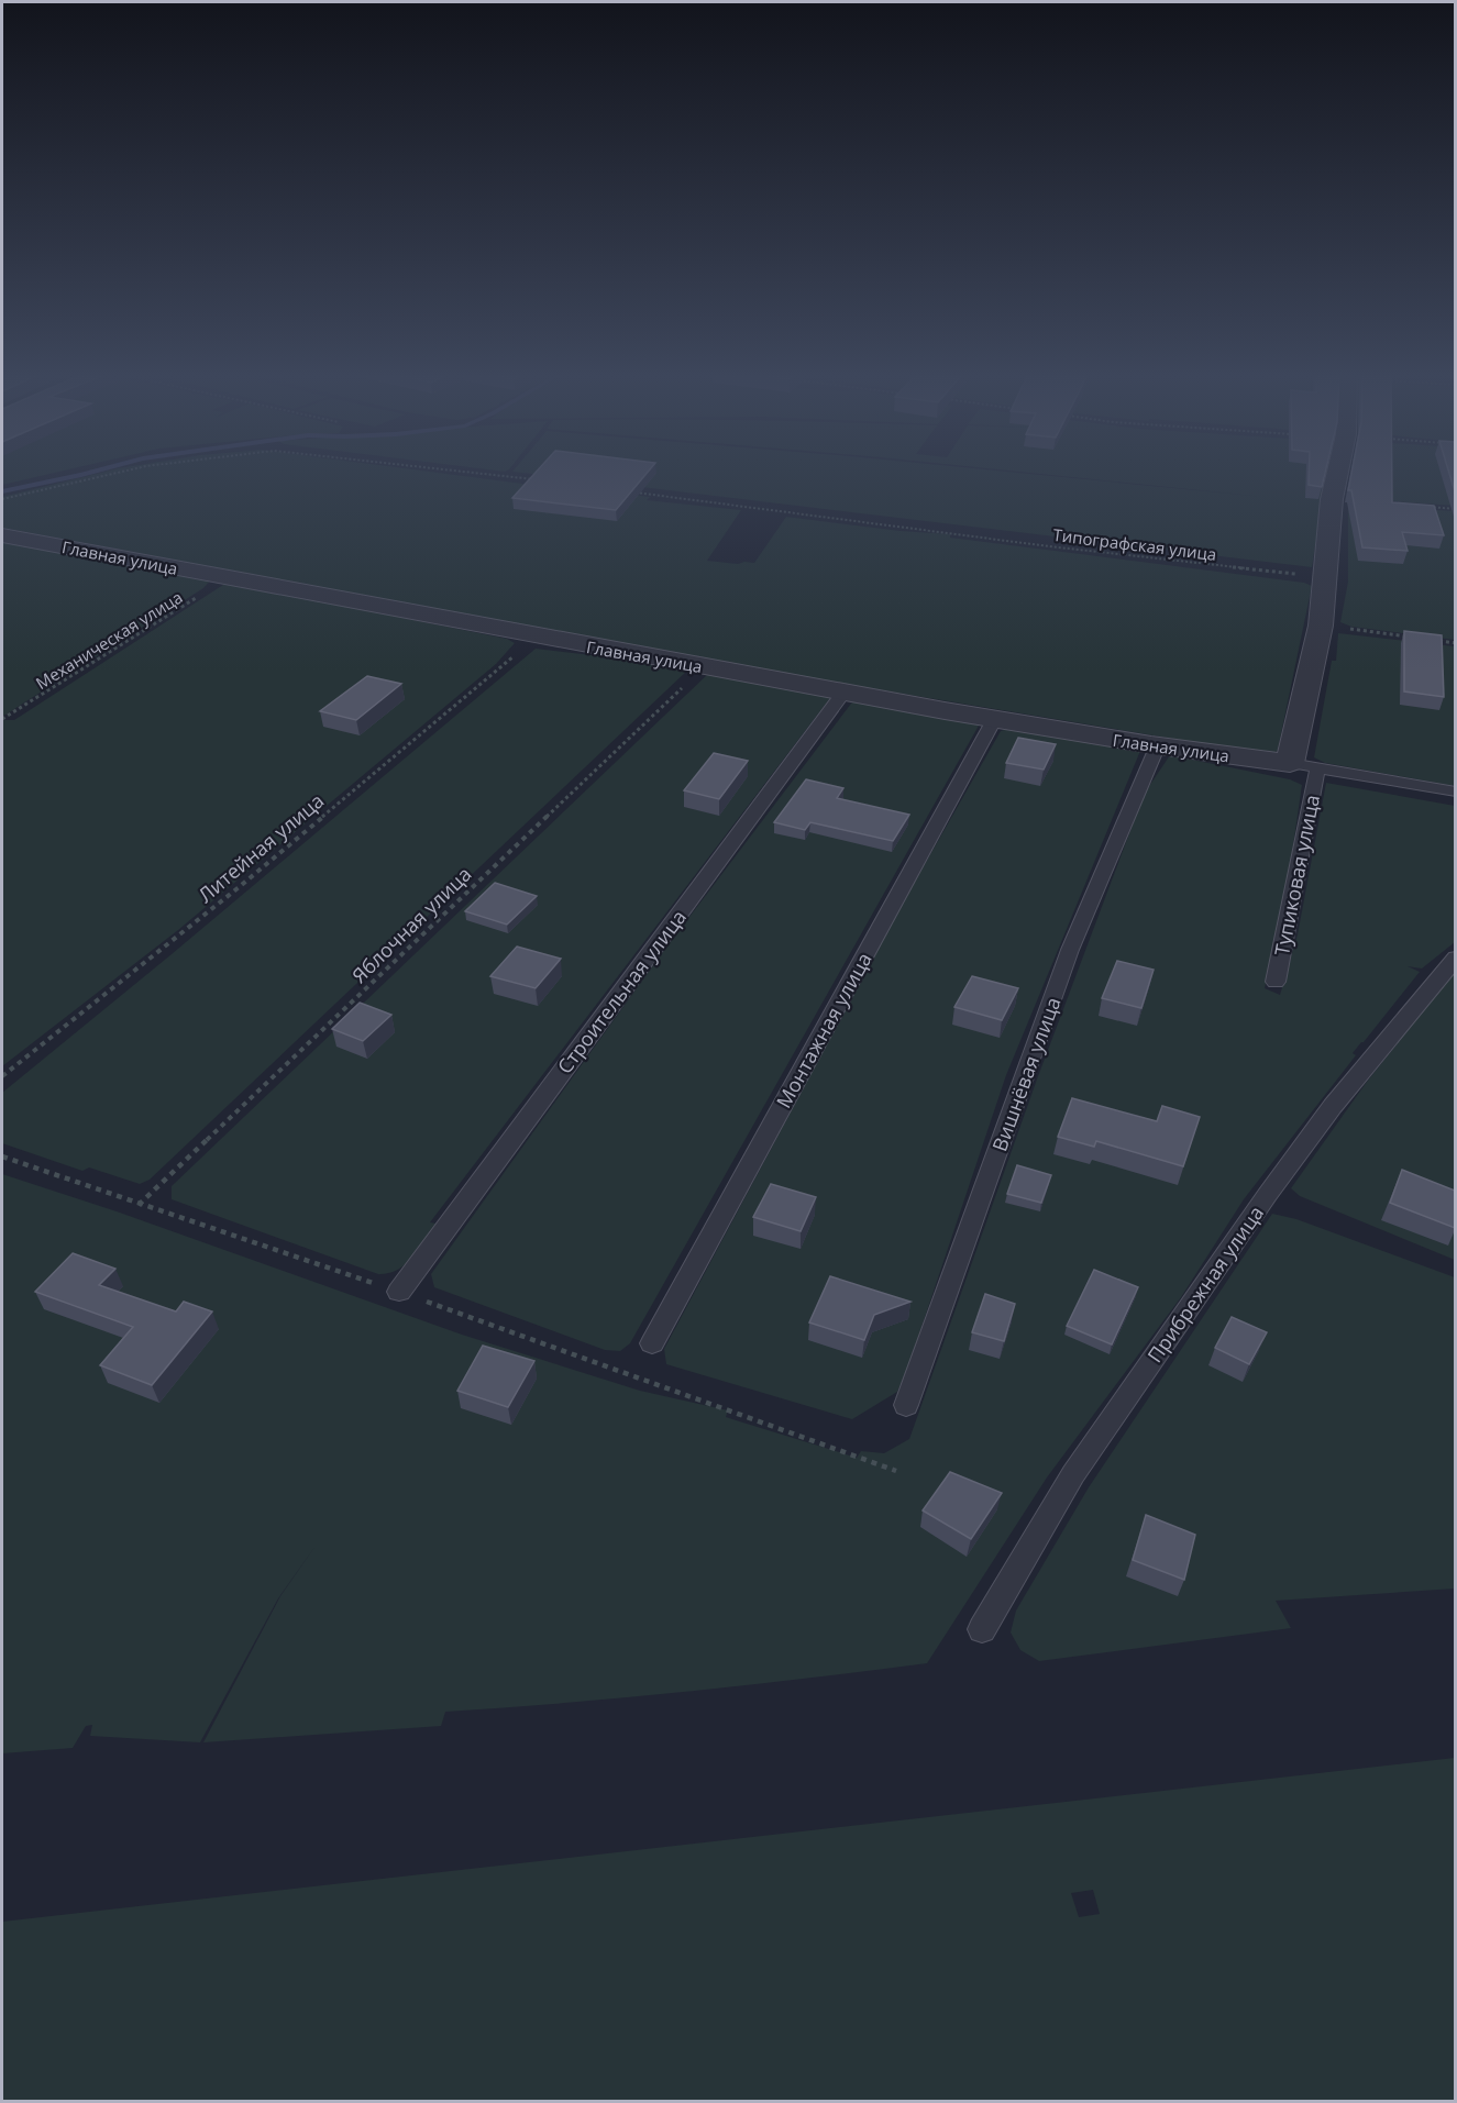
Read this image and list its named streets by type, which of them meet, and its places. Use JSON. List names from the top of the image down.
{
  "streets": {
    "street": ["Главная улица"],
    "lane": [
      "Тупиковая улица",
      "Строительная улица",
      "Монтажная улица",
      "Вишнёвая улица",
      "Прибрежная улица"
    ],
    "path": [
      "Типографская улица",
      "Механическая улица",
      "Литейная улица",
      "Яблочная улица"
    ]
  },
  "crossings": [
    ["Главная улица", "Механическая улица"],
    ["Главная улица", "Литейная улица"],
    ["Главная улица", "Яблочная улица"],
    ["Главная улица", "Строительная улица"],
    ["Главная улица", "Монтажная улица"],
    ["Главная улица", "Вишнёвая улица"]
  ]
}
